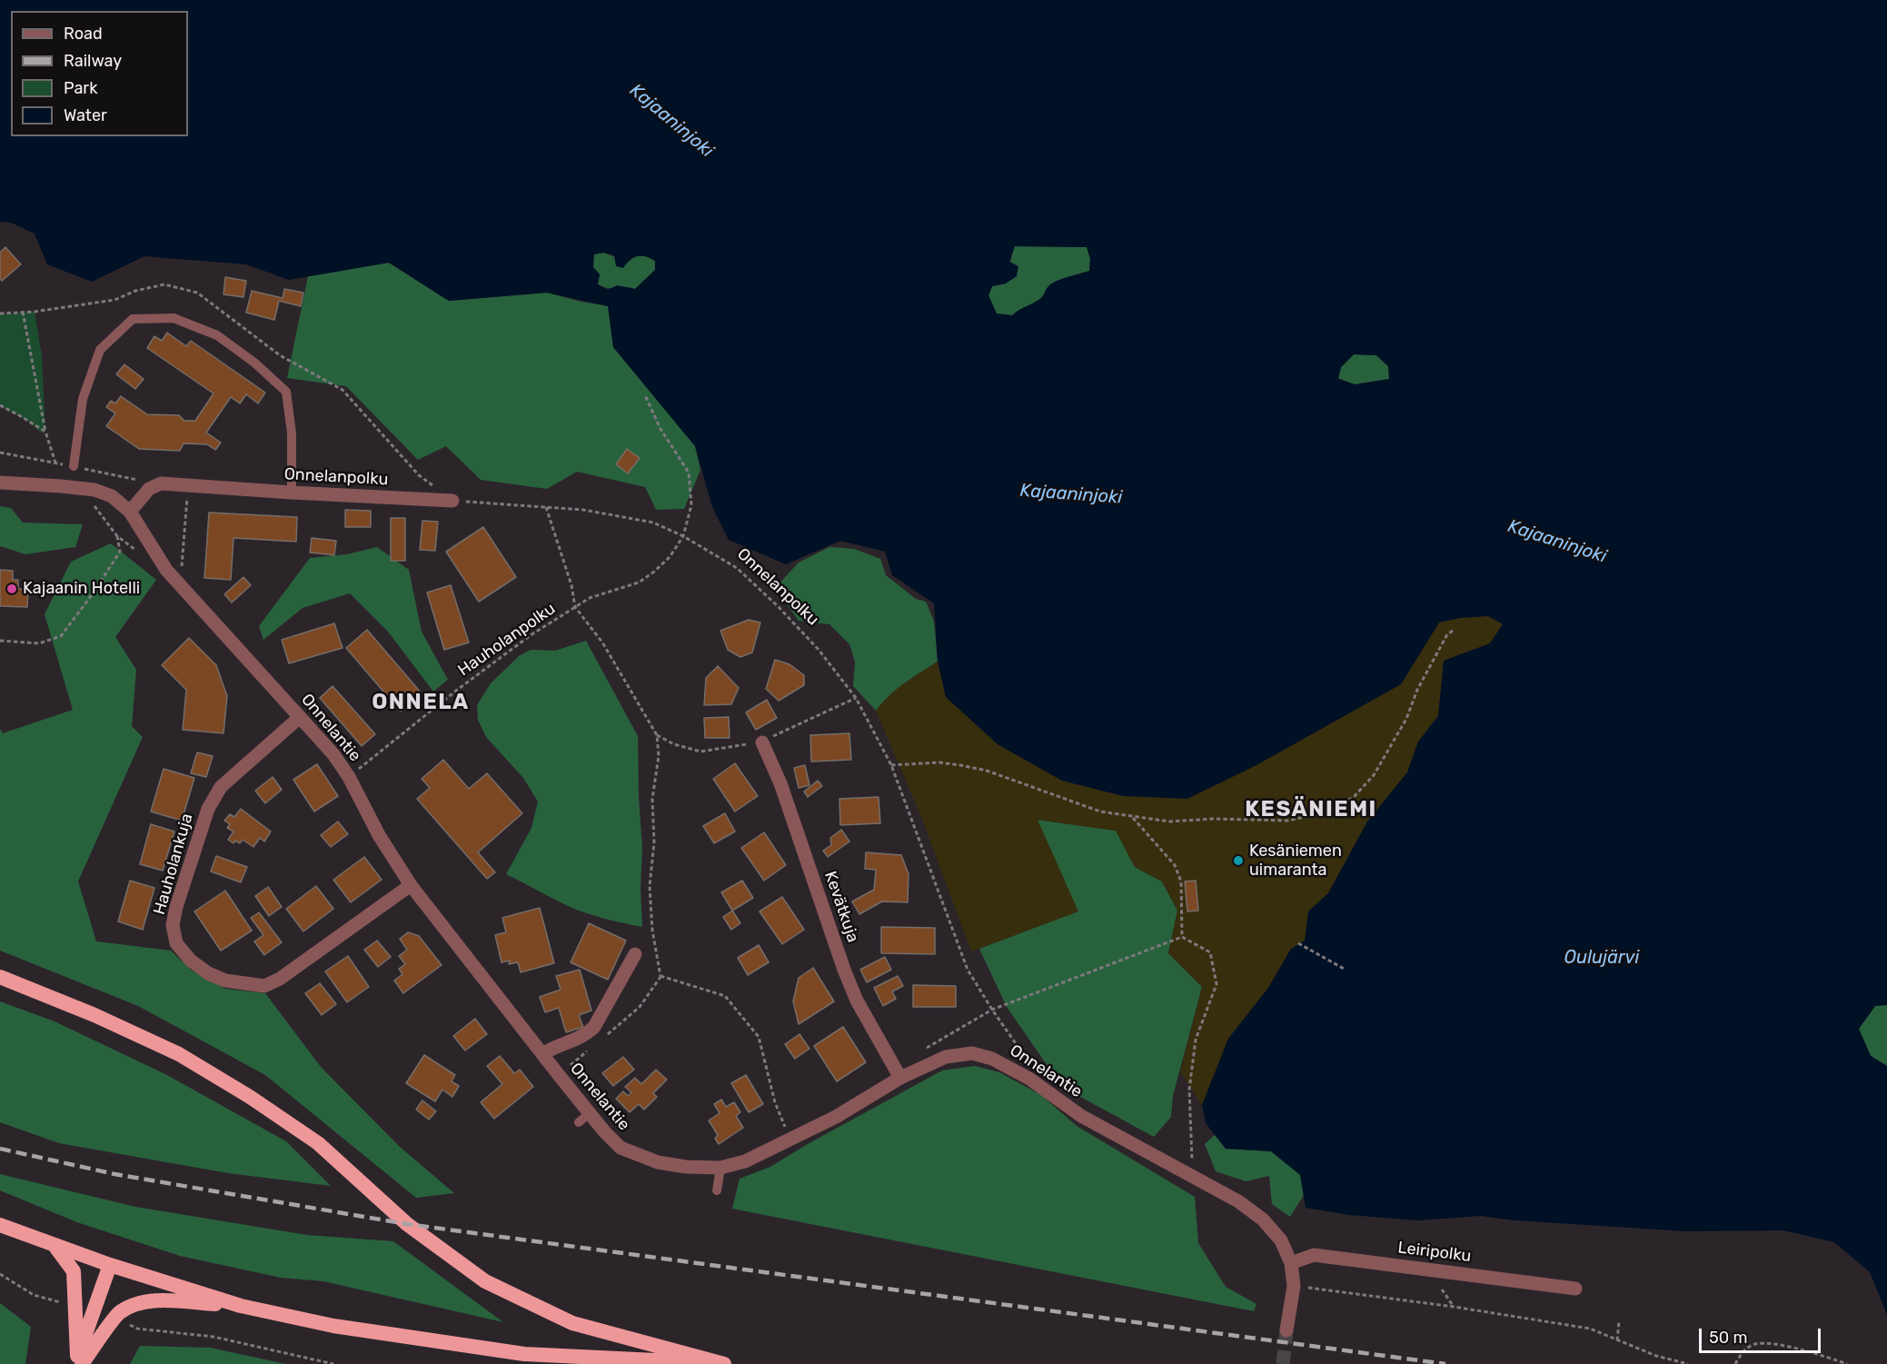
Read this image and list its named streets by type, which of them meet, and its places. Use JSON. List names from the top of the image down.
{
  "streets": {
    "street": [
      "Onnelanpolku",
      "Onnelantie",
      "Hauholankuja",
      "Kevätkuja",
      "Leiripolku"
    ],
    "path": ["Hauholanpolku"]
  },
  "crossings": [
    ["Onnelanpolku", "Hauholanpolku"],
    ["Onnelanpolku", "Onnelantie"],
    ["Hauholanpolku", "Onnelantie"],
    ["Onnelantie", "Hauholankuja"],
    ["Onnelantie", "Kevätkuja"],
    ["Onnelantie", "Leiripolku"]
  ],
  "districts": ["ONNELA", "KESÄNIEMI"],
  "water": ["Kajaaninjoki", "Oulujärvi"],
  "places": ["Kajaanin Hotelli", "Kesäniemen uimaranta"],
  "legend": [
    "Road",
    "Railway",
    "Park",
    "Water"
  ],
  "scale_bar": "50 m"
}
